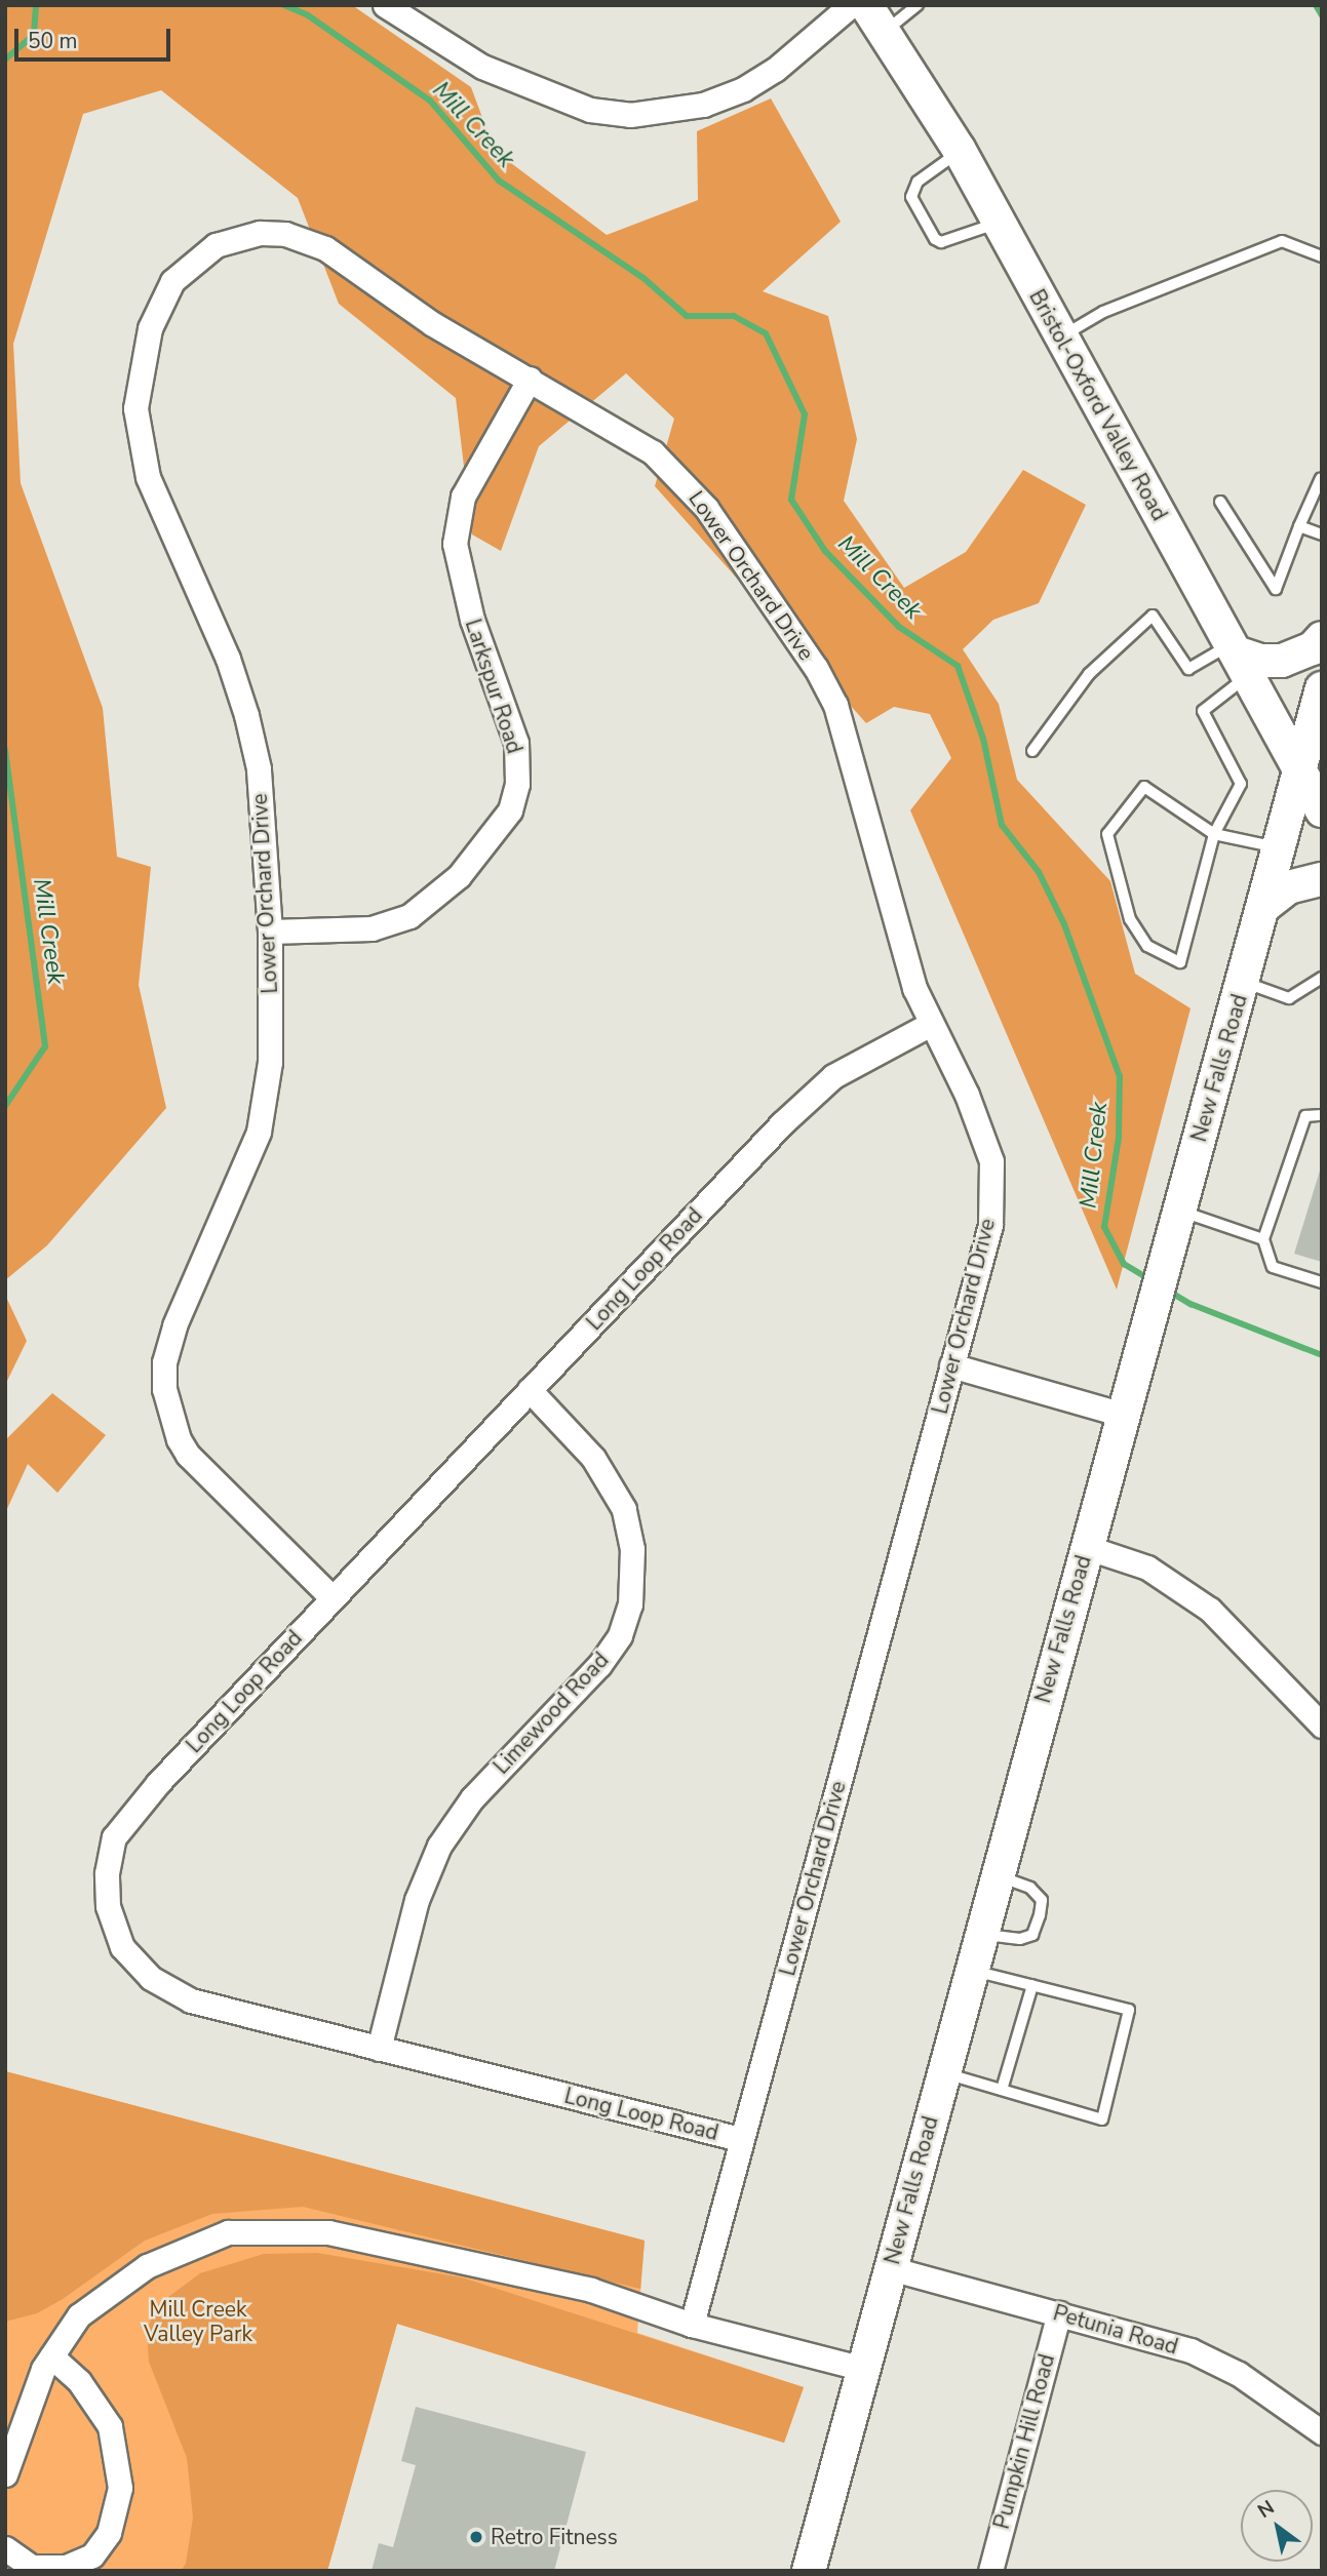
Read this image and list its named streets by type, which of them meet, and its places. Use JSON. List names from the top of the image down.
{
  "streets": {
    "main road": ["Bristol-Oxford Valley Road", "New Falls Road"],
    "street": [
      "Lower Orchard Drive",
      "Larkspur Road",
      "Long Loop Road",
      "Limewood Road",
      "Petunia Road",
      "Pumpkin Hill Road"
    ]
  },
  "crossings": [
    ["Bristol-Oxford Valley Road", "New Falls Road"],
    ["Lower Orchard Drive", "Larkspur Road"],
    ["Lower Orchard Drive", "Long Loop Road"],
    ["New Falls Road", "Petunia Road"],
    ["Long Loop Road", "Limewood Road"],
    ["Petunia Road", "Pumpkin Hill Road"]
  ],
  "water": ["Mill Creek"],
  "parks": ["Mill Creek Valley Park"],
  "places": ["Retro Fitness"],
  "scale_bar": "50 m",
  "north": "top left"
}
